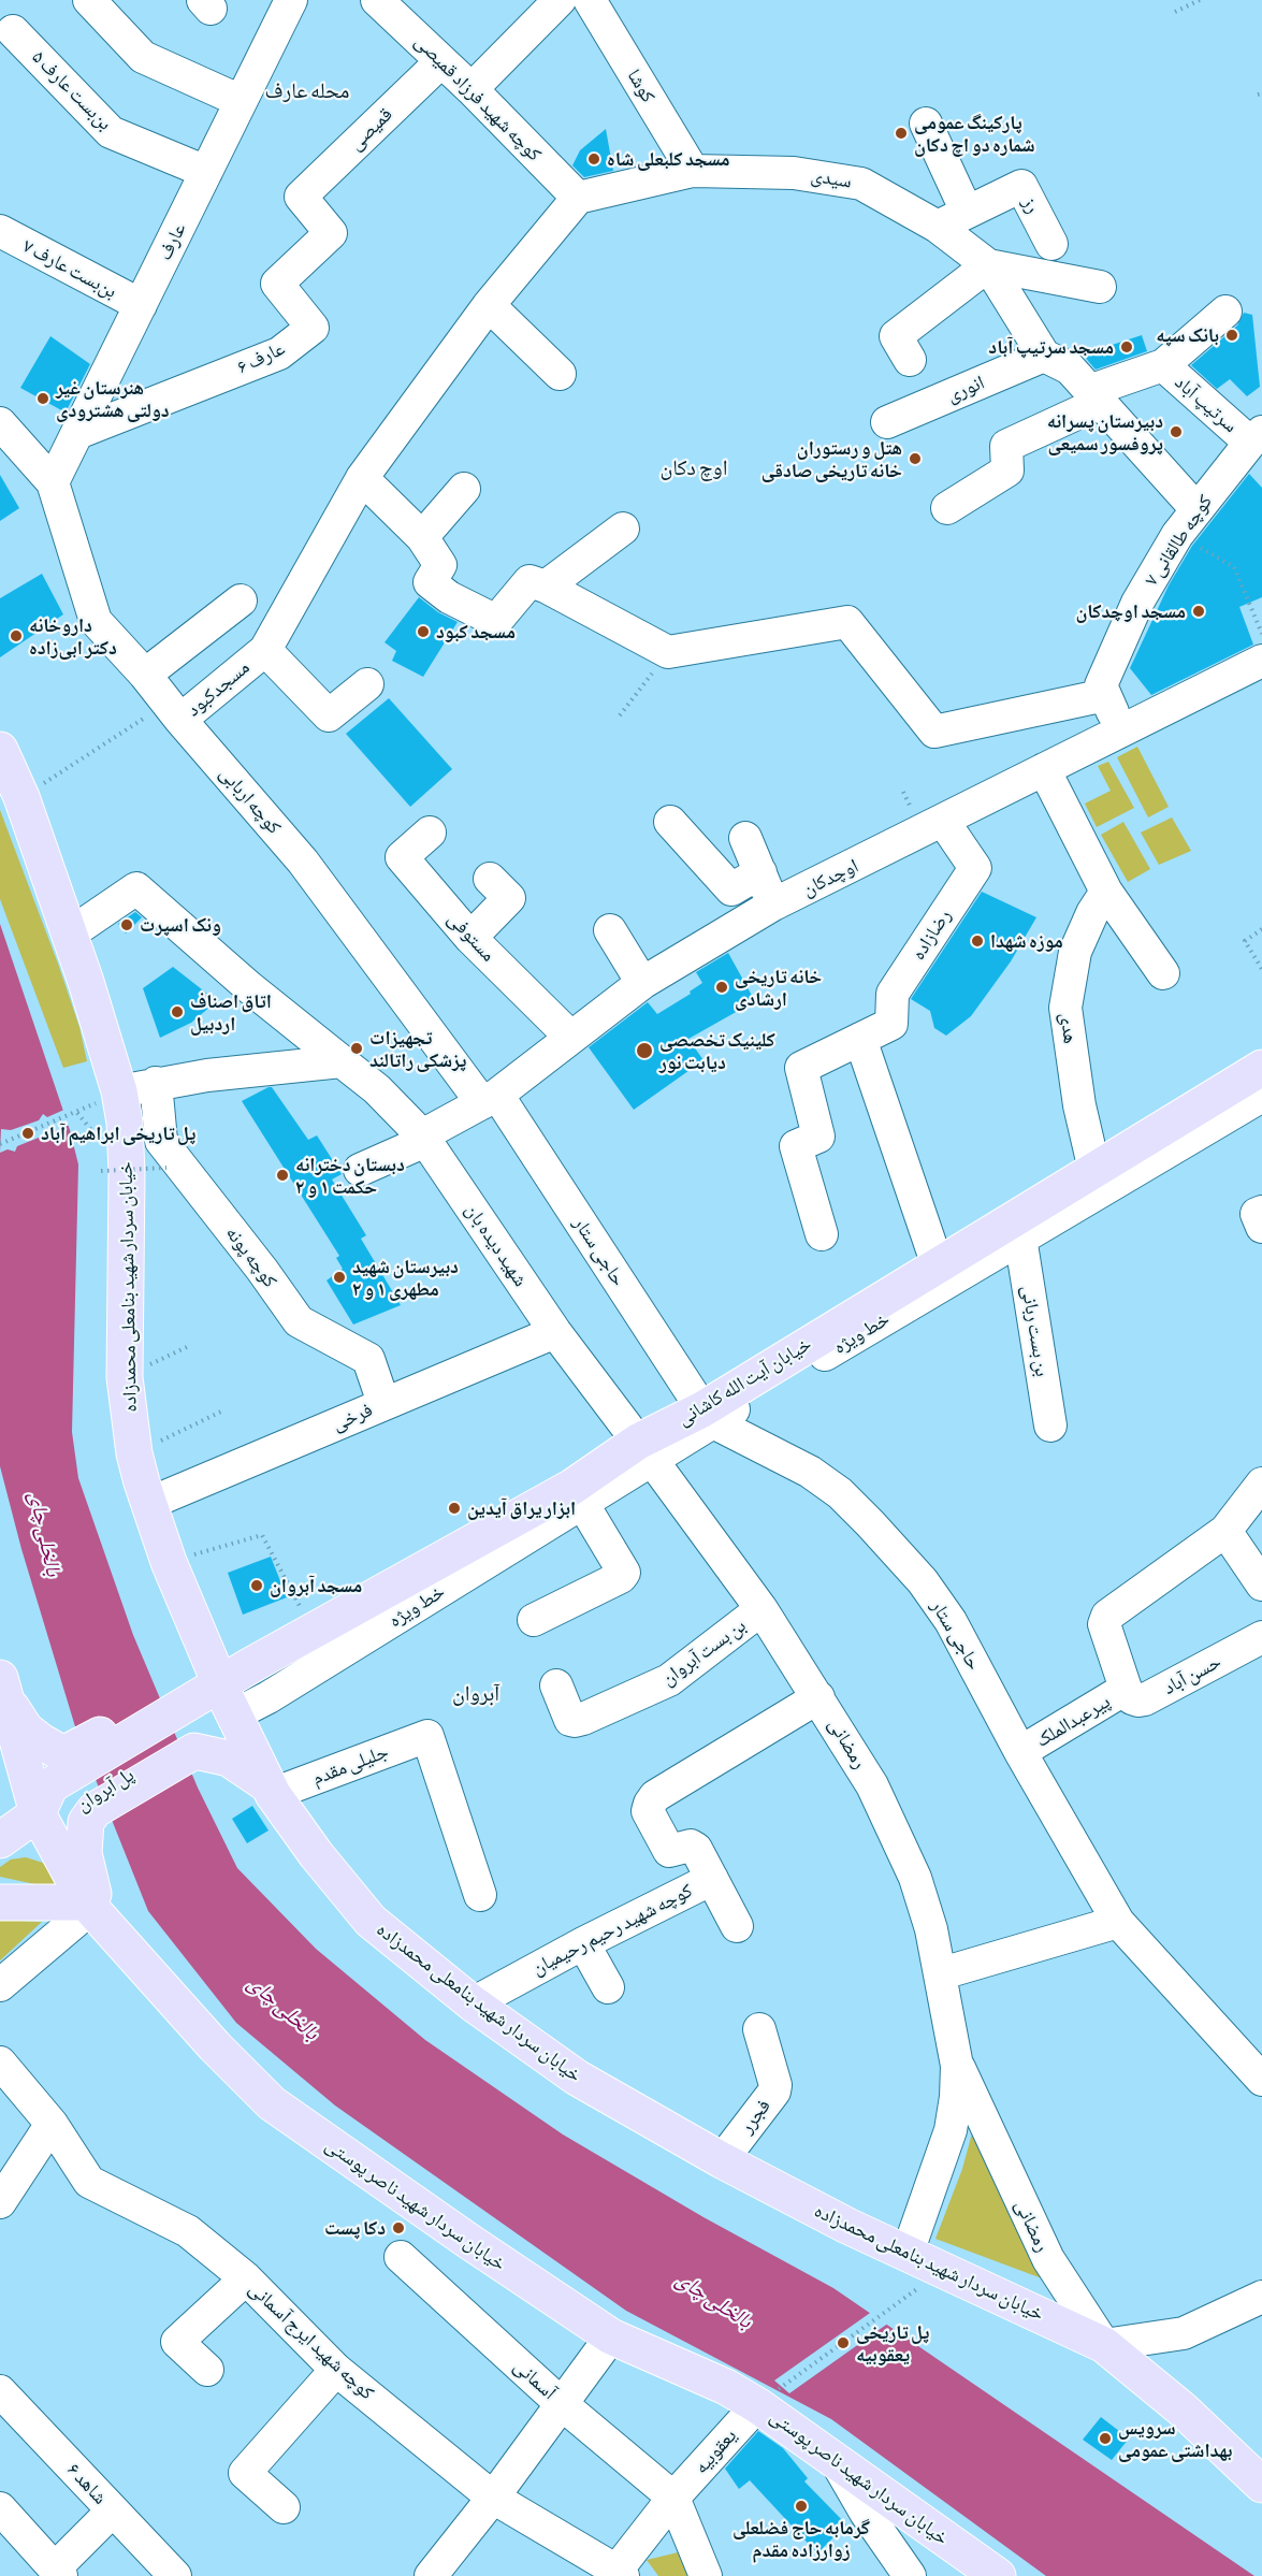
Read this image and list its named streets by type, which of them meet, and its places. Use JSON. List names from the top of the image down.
{
  "streets": {
    "main road": [
      "خیابان سردار شهید بنامعلی محمدزاده",
      "خیابان آیت الله کاشانی",
      "پل آبروان",
      "خیابان سردار شهید ناصر پوستی"
    ],
    "street": [
      "کوشا",
      "بن‌بست عارف ۵",
      "کوچه شهید فرزاد قمیصی",
      "قمیصی",
      "سیدی",
      "رز",
      "عارف",
      "بن‌بست عارف ۷",
      "عارف ۶",
      "انوری",
      "سرتیپ آباد",
      "کوچه طالقانی ۷",
      "مسجدکبود",
      "کوچه اربابی",
      "اوچدکان",
      "رضازاده",
      "مستوفی",
      "هدی",
      "شهید دیده بان",
      "حاجی ستار",
      "کوچه پونه",
      "بن بست ربانی",
      "خط ویژه",
      "فرخی",
      "بن بست آبروان",
      "حسن آباد",
      "پیرعبدالملک",
      "رمضانی",
      "جلیلی مقدم",
      "کوچه شهید رحیم رحیمیان",
      "فجرر",
      "کوچه شهید ایرج آسمانی",
      "آسمانی",
      "یعقوبیه",
      "شاهد ۶"
    ]
  },
  "crossings": [
    ["کوشا", "سیدی"],
    ["بن‌بست عارف ۵", "عارف"],
    ["کوچه شهید فرزاد قمیصی", "قمیصی"],
    ["کوچه شهید فرزاد قمیصی", "سیدی"],
    ["قمیصی", "عارف ۶"],
    ["سیدی", "رز"],
    ["عارف", "بن‌بست عارف ۷"],
    ["عارف", "عارف ۶"],
    ["عارف", "کوچه اربابی"],
    ["سرتیپ آباد", "کوچه طالقانی ۷"],
    ["مسجدکبود", "کوچه اربابی"],
    ["کوچه اربابی", "اوچدکان"],
    ["کوچه اربابی", "حاجی ستار"],
    ["اوچدکان", "رضازاده"],
    ["اوچدکان", "مستوفی"],
    ["اوچدکان", "شهید دیده بان"],
    ["اوچدکان", "حاجی ستار"],
    ["هدی", "خیابان آیت الله کاشانی"],
    ["شهید دیده بان", "خیابان سردار شهید بنامعلی محمدزاده"],
    ["شهید دیده بان", "خیابان آیت الله کاشانی"],
    ["شهید دیده بان", "فرخی"],
    ["شهید دیده بان", "رمضانی"],
    ["حاجی ستار", "خط ویژه"],
    ["حاجی ستار", "خیابان آیت الله کاشانی"],
    ["حاجی ستار", "پیرعبدالملک"],
    ["کوچه پونه", "فرخی"],
    ["خیابان سردار شهید بنامعلی محمدزاده", "خط ویژه"],
    ["خیابان سردار شهید بنامعلی محمدزاده", "خیابان آیت الله کاشانی"],
    ["خیابان سردار شهید بنامعلی محمدزاده", "فرخی"],
    ["خیابان سردار شهید بنامعلی محمدزاده", "رمضانی"],
    ["خیابان سردار شهید بنامعلی محمدزاده", "جلیلی مقدم"],
    ["خیابان سردار شهید بنامعلی محمدزاده", "پل آبروان"],
    ["خیابان سردار شهید بنامعلی محمدزاده", "کوچه شهید رحیم رحیمیان"],
    ["خیابان سردار شهید بنامعلی محمدزاده", "فجرر"],
    ["بن بست ربانی", "خط ویژه"],
    ["خط ویژه", "خیابان آیت الله کاشانی"],
    ["خط ویژه", "پل آبروان"],
    ["خیابان آیت الله کاشانی", "رمضانی"],
    ["خیابان آیت الله کاشانی", "پل آبروان"],
    ["بن بست آبروان", "رمضانی"],
    ["حسن آباد", "پیرعبدالملک"],
    ["رمضانی", "کوچه شهید رحیم رحیمیان"],
    ["پل آبروان", "خیابان سردار شهید ناصر پوستی"],
    ["خیابان سردار شهید ناصر پوستی", "یعقوبیه"],
    ["کوچه شهید ایرج آسمانی", "یعقوبیه"],
    ["آسمانی", "یعقوبیه"]
  ],
  "districts": ["محله عارف", "اوچ دکان", "آبروان"],
  "water": ["بالخلی چای"],
  "places": [
    "پارکینگ عمومی شماره دو اچ دکان",
    "مسجد کلبعلی شاه",
    "بانک سپه",
    "مسجد سرتیپ آباد",
    "هنرستان غیر دولتی هشترودی",
    "دبیرستان پسرانه پروفسور سمیعی",
    "هتل و رستوران خانه تاریخی صادقی",
    "مسجد اوچدکان",
    "مسجد کبود",
    "داروخانه دکتر ابی‌زاده",
    "ونک اسپرت",
    "موزه شهدا",
    "خانه تاریخی ارشادی",
    "اتاق اصناف اردبیل",
    "تجهیزات پزشکی راتالند",
    "کلینیک تخصصی دیابت نور",
    "پل تاریخی ابراهیم آباد",
    "دبستان دخترانه حکمت ۱ و ۲",
    "دبیرستان شهید مطهری ۱ و ۲",
    "ابزار یراق آیدین",
    "مسجد آبروان",
    "دکا پست",
    "پل تاریخی یعقوبیه",
    "سرویس بهداشتی عمومی",
    "گرمابه حاج فضلعلی زوارزاده مقدم"
  ]
}
